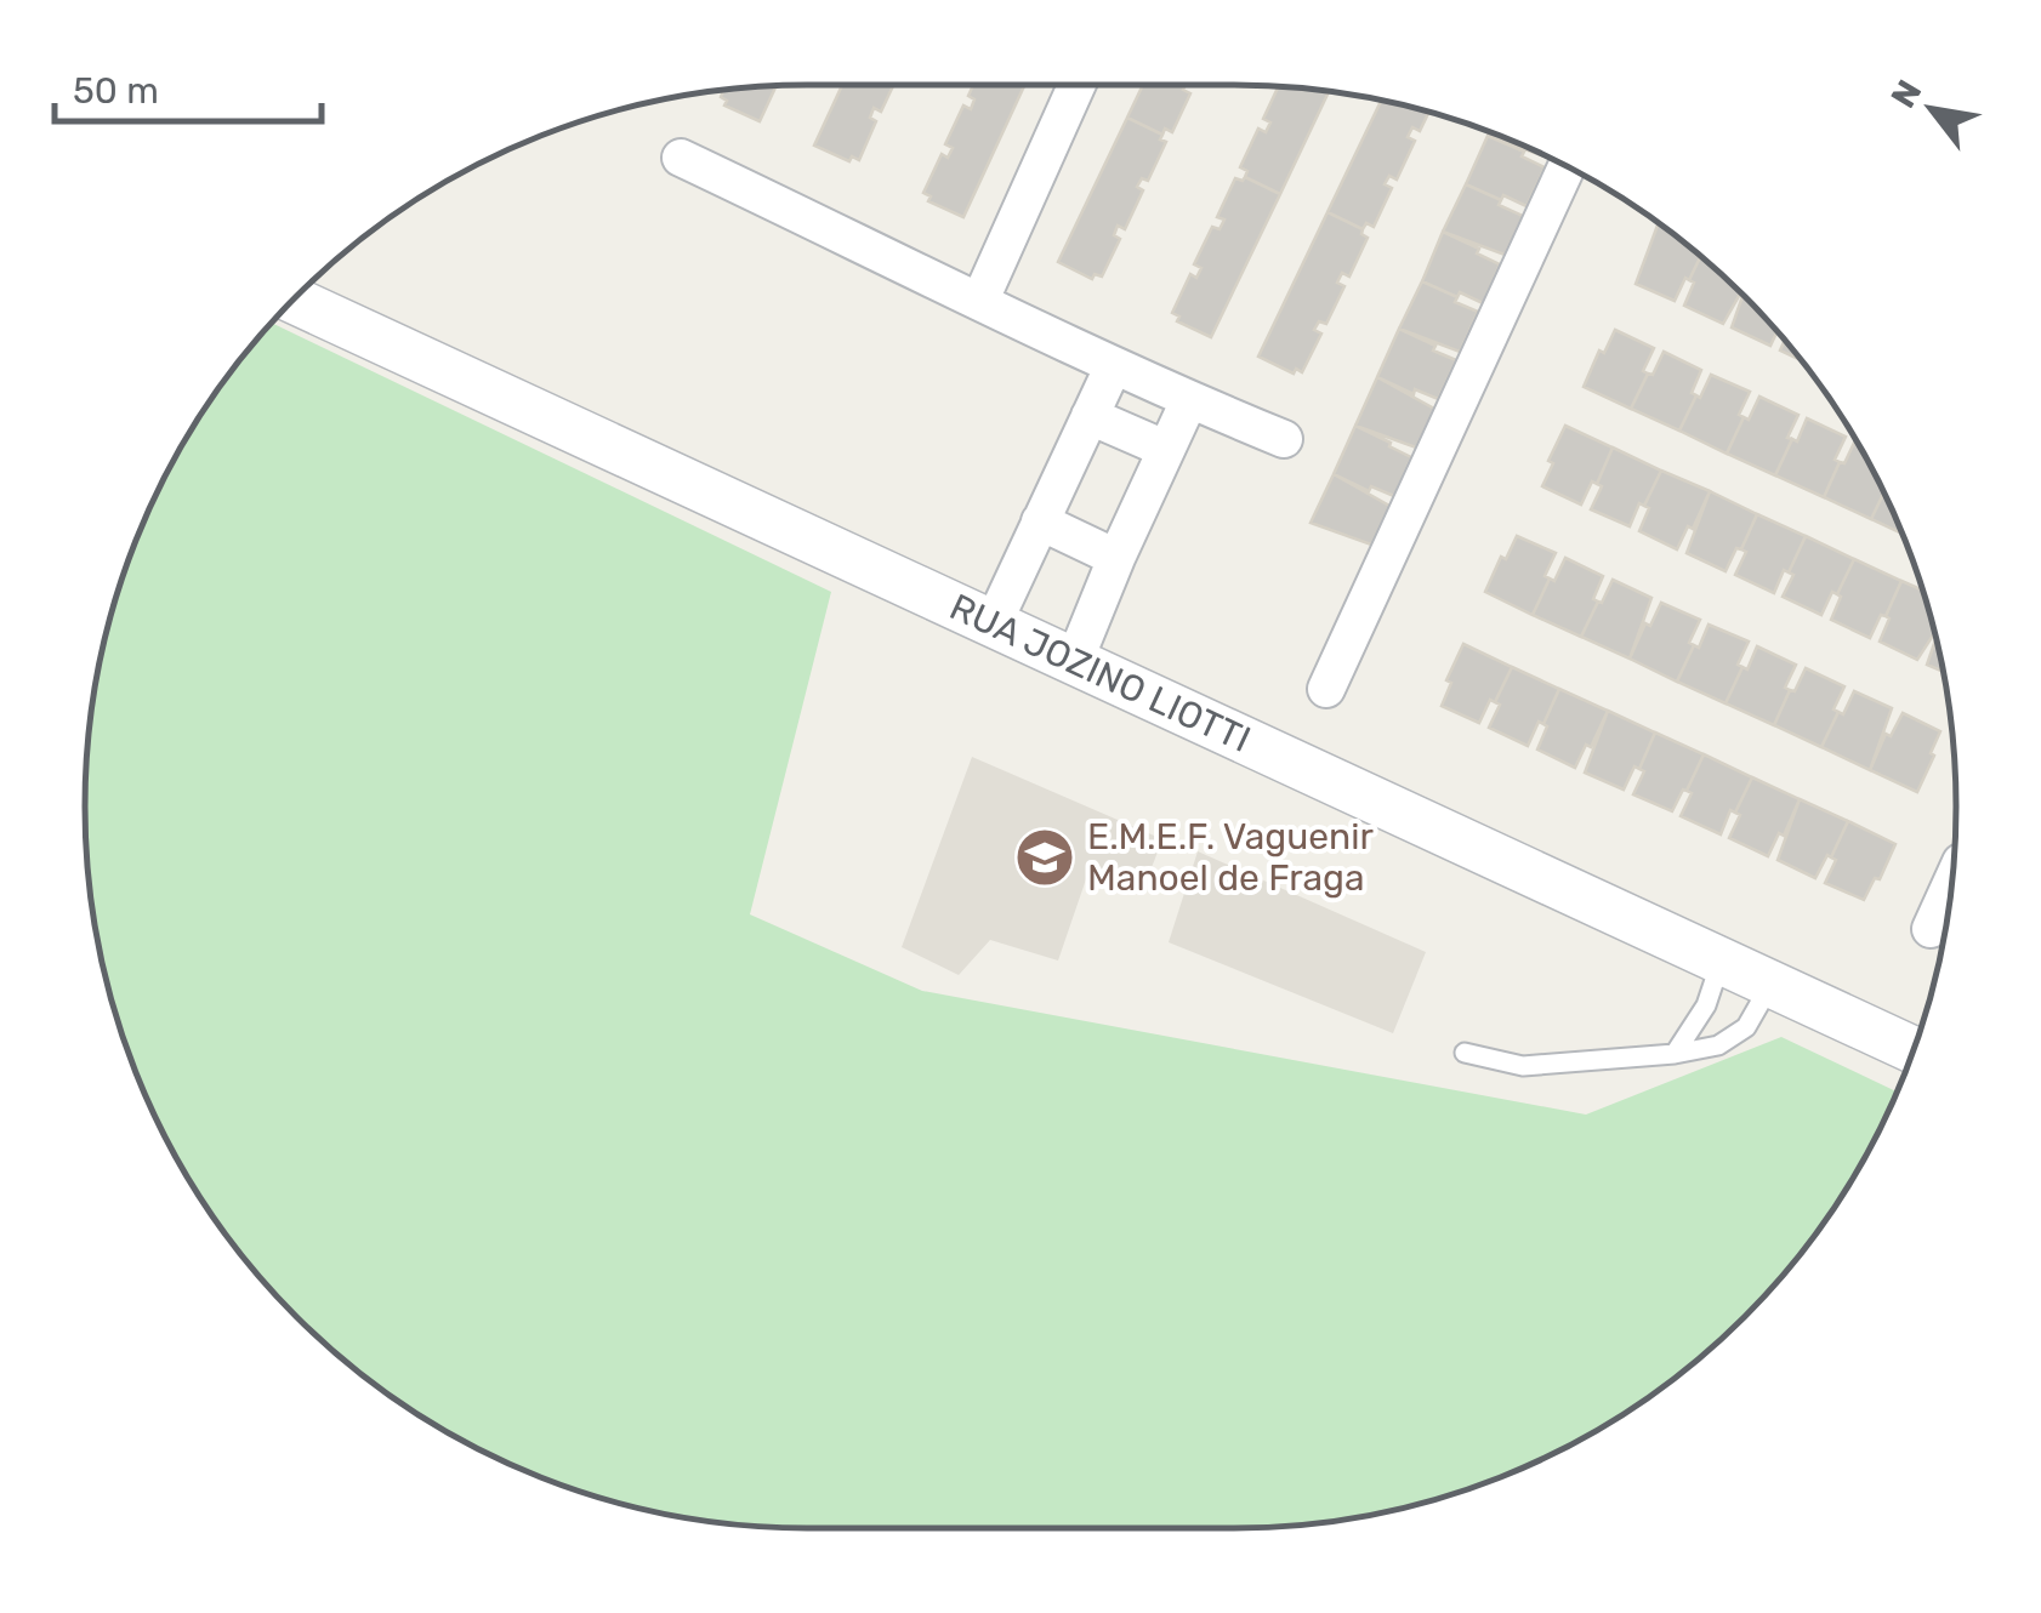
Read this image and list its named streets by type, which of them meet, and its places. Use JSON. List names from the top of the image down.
{
  "streets": {
    "street": ["RUA JOZINO LIOTTI"]
  },
  "places": {
    "school or university": ["E.M.E.F. Vaguenir Manoel de Fraga"]
  },
  "scale_bar": "50 m",
  "north": "top left"
}
